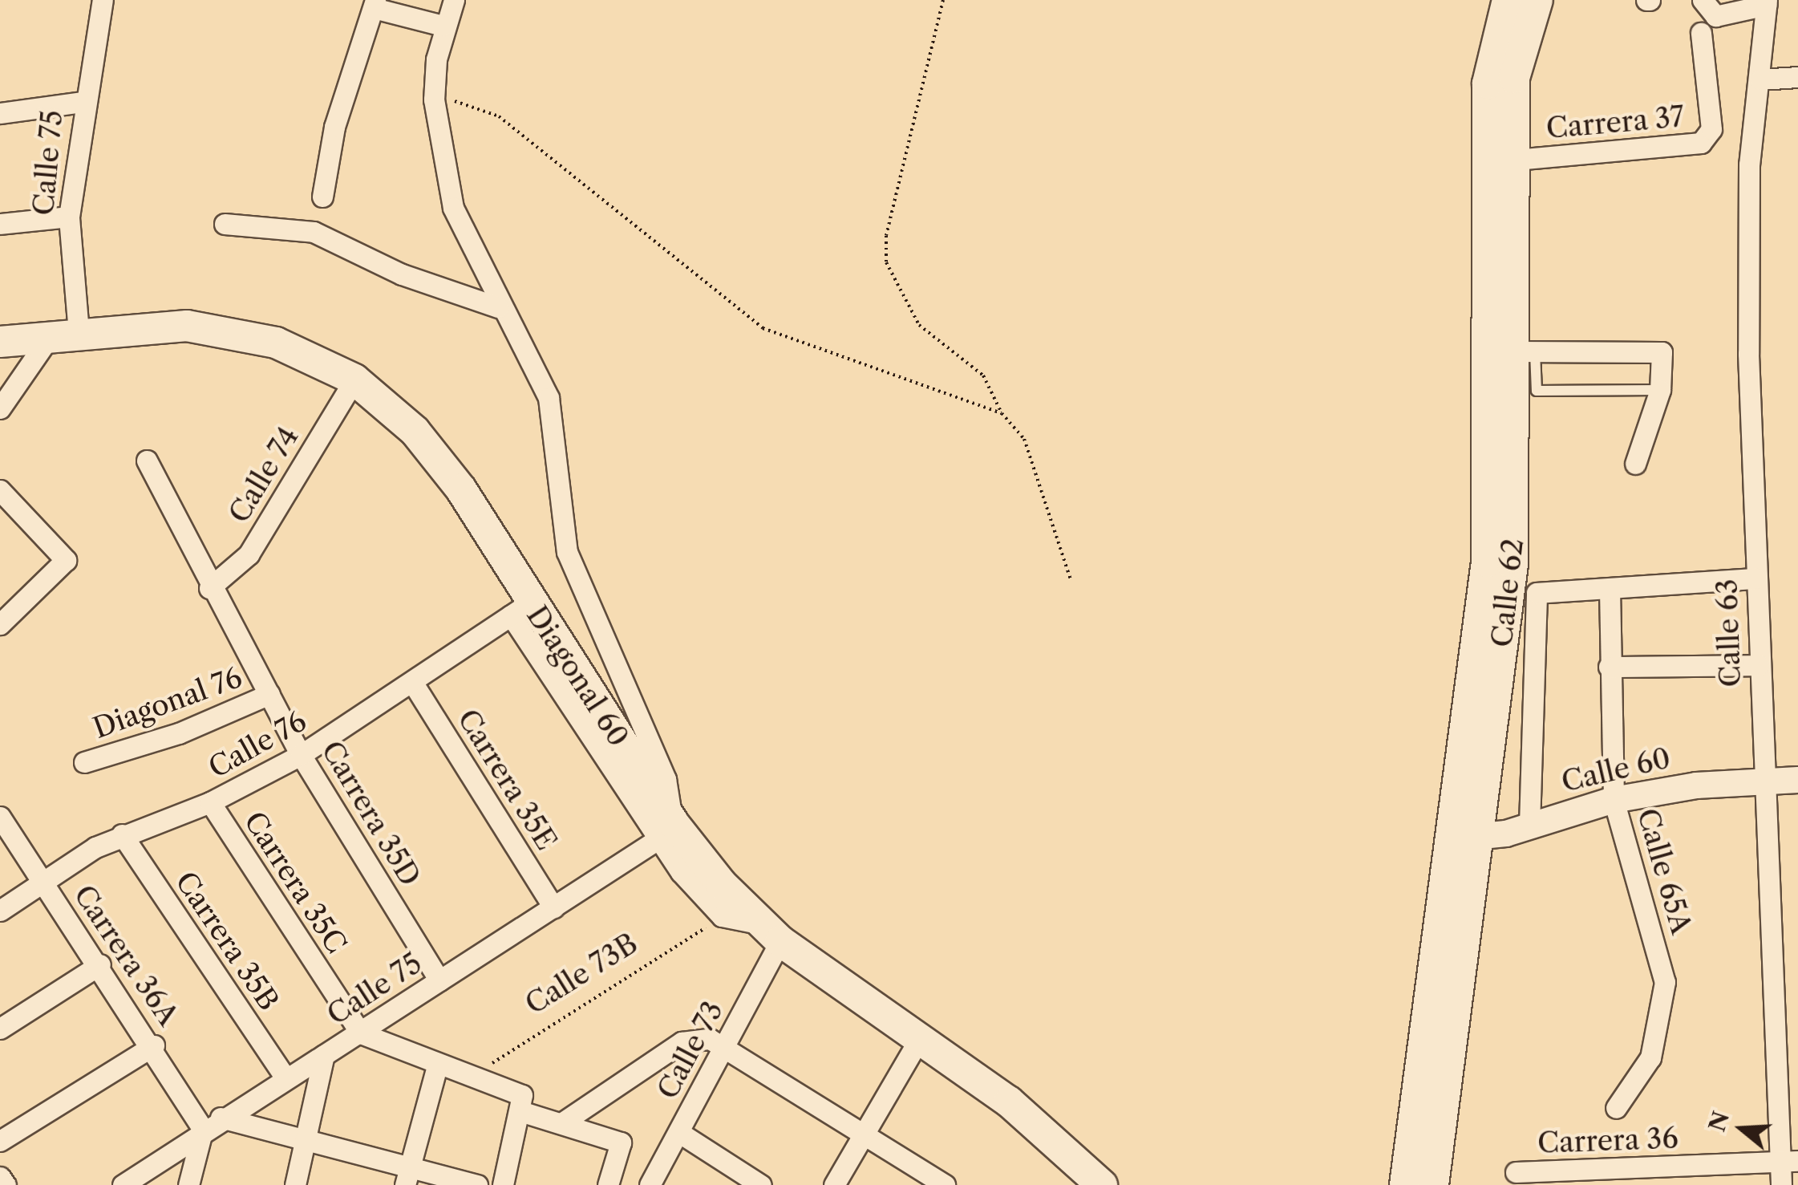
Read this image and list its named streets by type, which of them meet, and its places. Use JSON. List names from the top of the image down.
{
  "streets": {
    "main road": ["Calle 62", "Diagonal 60"],
    "street": [
      "Carrera 37",
      "Calle 75",
      "Calle 74",
      "Calle 63",
      "Diagonal 76",
      "Calle 76",
      "Calle 60",
      "Carrera 35E",
      "Carrera 35D",
      "Calle 65A",
      "Carrera 35C",
      "Carrera 35B",
      "Carrera 36A",
      "Calle 73",
      "Carrera 36"
    ],
    "path": ["Calle 73B"]
  },
  "crossings": [
    ["Carrera 37", "Calle 62"],
    ["Calle 75", "Diagonal 60"],
    ["Calle 75", "Carrera 35E"],
    ["Calle 75", "Carrera 35D"],
    ["Calle 75", "Carrera 35C"],
    ["Calle 75", "Carrera 35B"],
    ["Calle 75", "Carrera 36A"],
    ["Calle 74", "Diagonal 60"],
    ["Calle 74", "Carrera 35D"],
    ["Calle 62", "Calle 60"],
    ["Calle 63", "Calle 60"],
    ["Calle 63", "Carrera 36"],
    ["Diagonal 60", "Calle 76"],
    ["Diagonal 60", "Calle 73"],
    ["Diagonal 76", "Carrera 35D"],
    ["Calle 76", "Carrera 35E"],
    ["Calle 76", "Carrera 35D"],
    ["Calle 76", "Carrera 35C"],
    ["Calle 76", "Carrera 35B"],
    ["Calle 76", "Carrera 36A"],
    ["Calle 60", "Calle 65A"]
  ],
  "north": "left"
}
